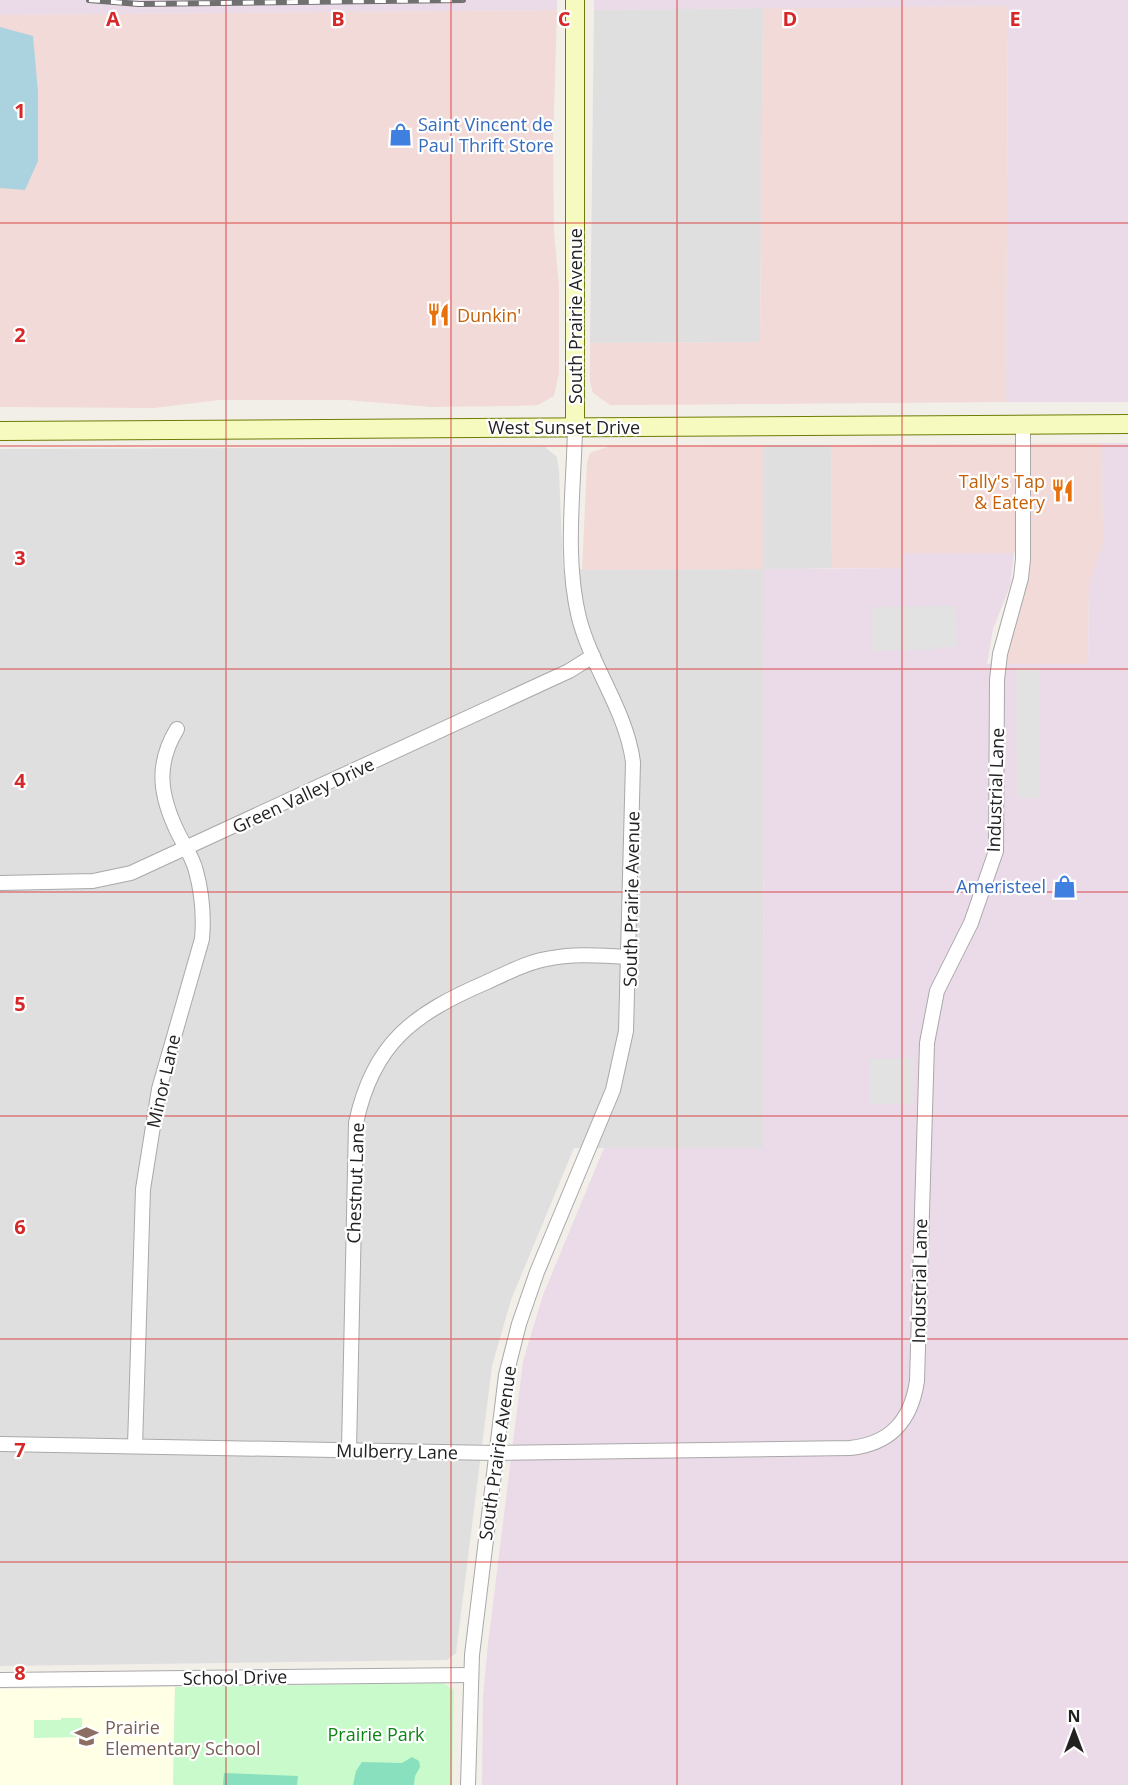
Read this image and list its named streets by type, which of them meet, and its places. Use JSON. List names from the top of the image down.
{
  "streets": {
    "main road": ["South Prairie Avenue", "West Sunset Drive"],
    "street": [
      "Industrial Lane",
      "Green Valley Drive",
      "Minor Lane",
      "Chestnut Lane",
      "Mulberry Lane",
      "School Drive"
    ]
  },
  "crossings": [
    ["South Prairie Avenue", "West Sunset Drive"],
    ["South Prairie Avenue", "Green Valley Drive"],
    ["South Prairie Avenue", "Chestnut Lane"],
    ["South Prairie Avenue", "Mulberry Lane"],
    ["South Prairie Avenue", "School Drive"],
    ["West Sunset Drive", "Industrial Lane"],
    ["Industrial Lane", "Mulberry Lane"],
    ["Green Valley Drive", "Minor Lane"],
    ["Minor Lane", "Mulberry Lane"],
    ["Chestnut Lane", "Mulberry Lane"]
  ],
  "parks": ["Prairie Park"],
  "places": {
    "shop": ["Saint Vincent de Paul Thrift Store", "Ameristeel"],
    "restaurant": ["Dunkin'", "Tally's Tap & Eatery"],
    "school or university": ["Prairie Elementary School"]
  },
  "north": "top",
  "grid": {
    "columns": [
      "A",
      "B",
      "C",
      "D",
      "E"
    ],
    "rows": [
      "1",
      "2",
      "3",
      "4",
      "5",
      "6",
      "7",
      "8"
    ]
  }
}
